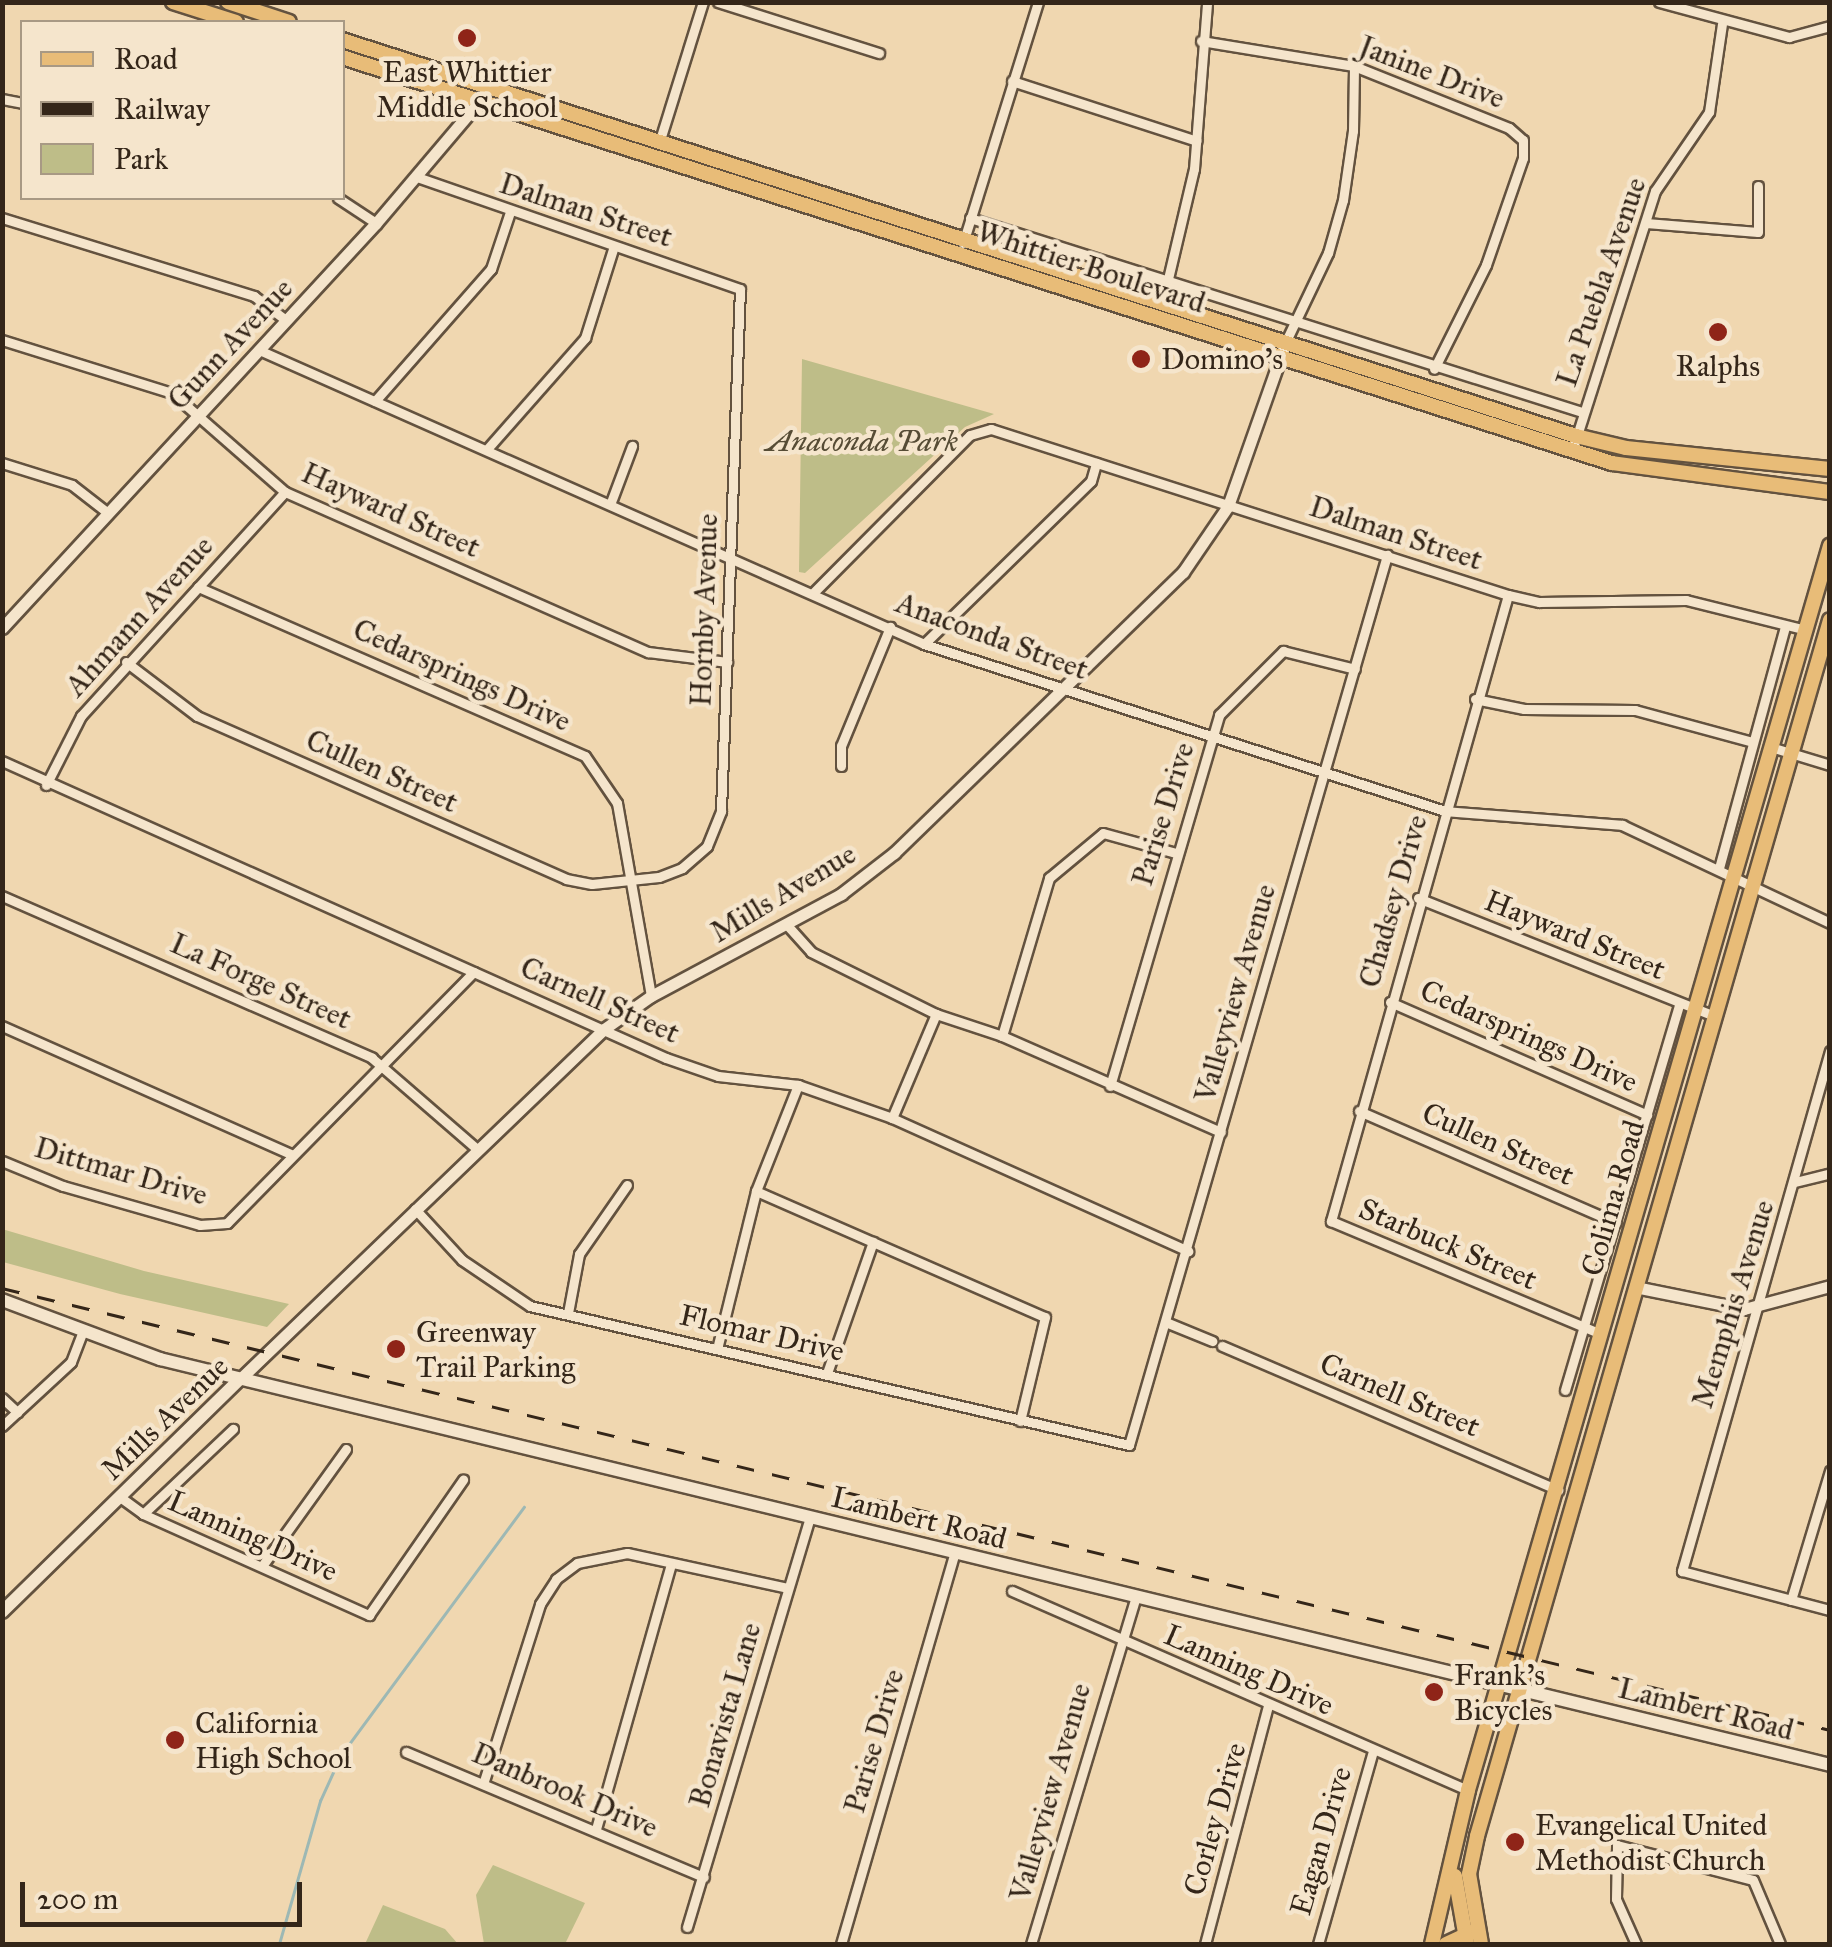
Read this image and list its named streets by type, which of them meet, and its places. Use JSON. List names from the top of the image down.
{
  "streets": {
    "main road": [
      "Whittier Boulevard",
      "Mills Avenue",
      "Colima Road",
      "Lambert Road"
    ],
    "street": [
      "Janine Drive",
      "Dalman Street",
      "La Puebla Avenue",
      "Gunn Avenue",
      "Hayward Street",
      "Hornby Avenue",
      "Ahmann Avenue",
      "Anaconda Street",
      "Cedarsprings Drive",
      "Cullen Street",
      "Parise Drive",
      "Chadsey Drive",
      "La Forge Street",
      "Valleyview Avenue",
      "Carnell Street",
      "Dittmar Drive",
      "Starbuck Street",
      "Memphis Avenue",
      "Flomar Drive",
      "Lanning Drive",
      "Bonavista Lane",
      "Danbrook Drive",
      "Corley Drive",
      "Eagan Drive"
    ]
  },
  "crossings": [
    ["Janine Drive", "Whittier Boulevard"],
    ["Janine Drive", "Mills Avenue"],
    ["Dalman Street", "Gunn Avenue"],
    ["Dalman Street", "Hornby Avenue"],
    ["Dalman Street", "Anaconda Street"],
    ["Dalman Street", "Mills Avenue"],
    ["Dalman Street", "Chadsey Drive"],
    ["Dalman Street", "Valleyview Avenue"],
    ["Dalman Street", "Colima Road"],
    ["Whittier Boulevard", "La Puebla Avenue"],
    ["Whittier Boulevard", "Gunn Avenue"],
    ["Whittier Boulevard", "Mills Avenue"],
    ["Gunn Avenue", "Hayward Street"],
    ["Gunn Avenue", "Anaconda Street"],
    ["Hayward Street", "Hornby Avenue"],
    ["Hayward Street", "Ahmann Avenue"],
    ["Hayward Street", "Chadsey Drive"],
    ["Hayward Street", "Colima Road"],
    ["Hornby Avenue", "Anaconda Street"],
    ["Hornby Avenue", "Cedarsprings Drive"],
    ["Hornby Avenue", "Cullen Street"],
    ["Ahmann Avenue", "Cedarsprings Drive"],
    ["Ahmann Avenue", "Cullen Street"],
    ["Ahmann Avenue", "Carnell Street"],
    ["Anaconda Street", "Parise Drive"],
    ["Anaconda Street", "Mills Avenue"],
    ["Anaconda Street", "Chadsey Drive"],
    ["Anaconda Street", "Valleyview Avenue"],
    ["Anaconda Street", "Colima Road"],
    ["Cedarsprings Drive", "Cullen Street"],
    ["Cedarsprings Drive", "Mills Avenue"],
    ["Cedarsprings Drive", "Chadsey Drive"],
    ["Cullen Street", "Chadsey Drive"],
    ["Parise Drive", "Valleyview Avenue"],
    ["Parise Drive", "Lambert Road"],
    ["Mills Avenue", "La Forge Street"],
    ["Mills Avenue", "Carnell Street"],
    ["Mills Avenue", "Flomar Drive"],
    ["Mills Avenue", "Lambert Road"],
    ["Mills Avenue", "Lanning Drive"],
    ["Chadsey Drive", "Starbuck Street"],
    ["Valleyview Avenue", "Carnell Street"],
    ["Valleyview Avenue", "Flomar Drive"],
    ["Valleyview Avenue", "Lambert Road"],
    ["Valleyview Avenue", "Lanning Drive"],
    ["Carnell Street", "Colima Road"],
    ["Colima Road", "Starbuck Street"],
    ["Colima Road", "Lambert Road"],
    ["Colima Road", "Lanning Drive"],
    ["Lambert Road", "Bonavista Lane"],
    ["Lanning Drive", "Corley Drive"],
    ["Lanning Drive", "Eagan Drive"],
    ["Bonavista Lane", "Danbrook Drive"]
  ],
  "parks": ["Anaconda Park"],
  "places": [
    "East Whittier Middle School",
    "Ralphs",
    "Domino's",
    "Greenway Trail Parking",
    "Frank's Bicycles",
    "California High School",
    "Evangelical United Methodist Church"
  ],
  "legend": ["Road", "Railway", "Park"],
  "scale_bar": "200 m"
}
